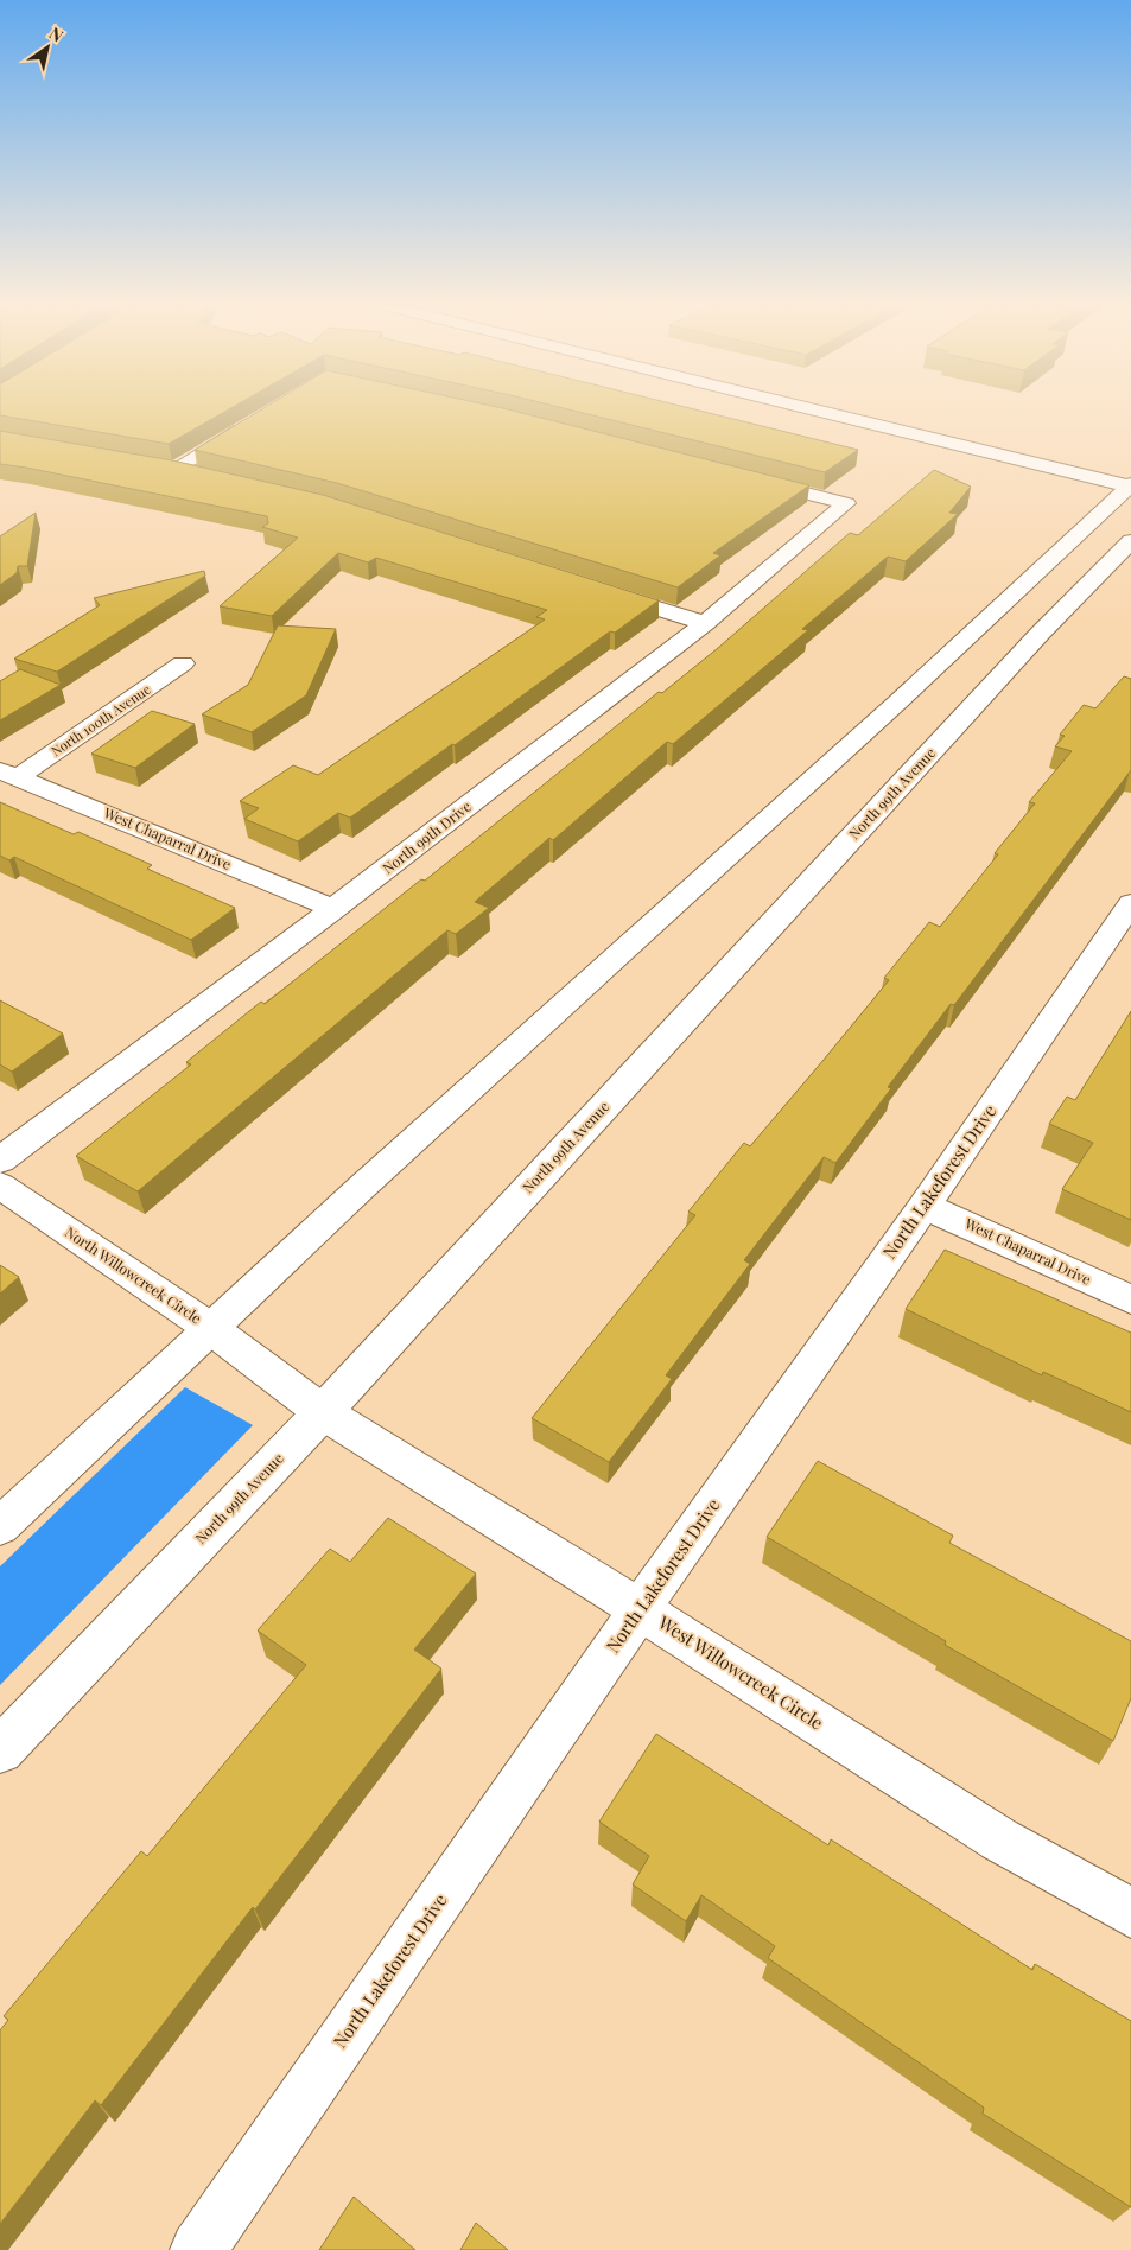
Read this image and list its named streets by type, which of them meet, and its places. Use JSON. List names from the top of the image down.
{
  "streets": {
    "main road": [
      "North 100th Avenue",
      "North 99th Avenue",
      "North 99th Drive",
      "West Chaparral Drive",
      "North Lakeforest Drive",
      "North Willowcreek Circle",
      "West Willowcreek Circle"
    ]
  },
  "crossings": [
    ["North 100th Avenue", "West Chaparral Drive"],
    ["North 99th Avenue", "West Willowcreek Circle"],
    ["North 99th Drive", "West Chaparral Drive"],
    ["West Chaparral Drive", "North Lakeforest Drive"],
    ["North Lakeforest Drive", "West Willowcreek Circle"],
    ["North Willowcreek Circle", "West Willowcreek Circle"]
  ],
  "north": "top right"
}
